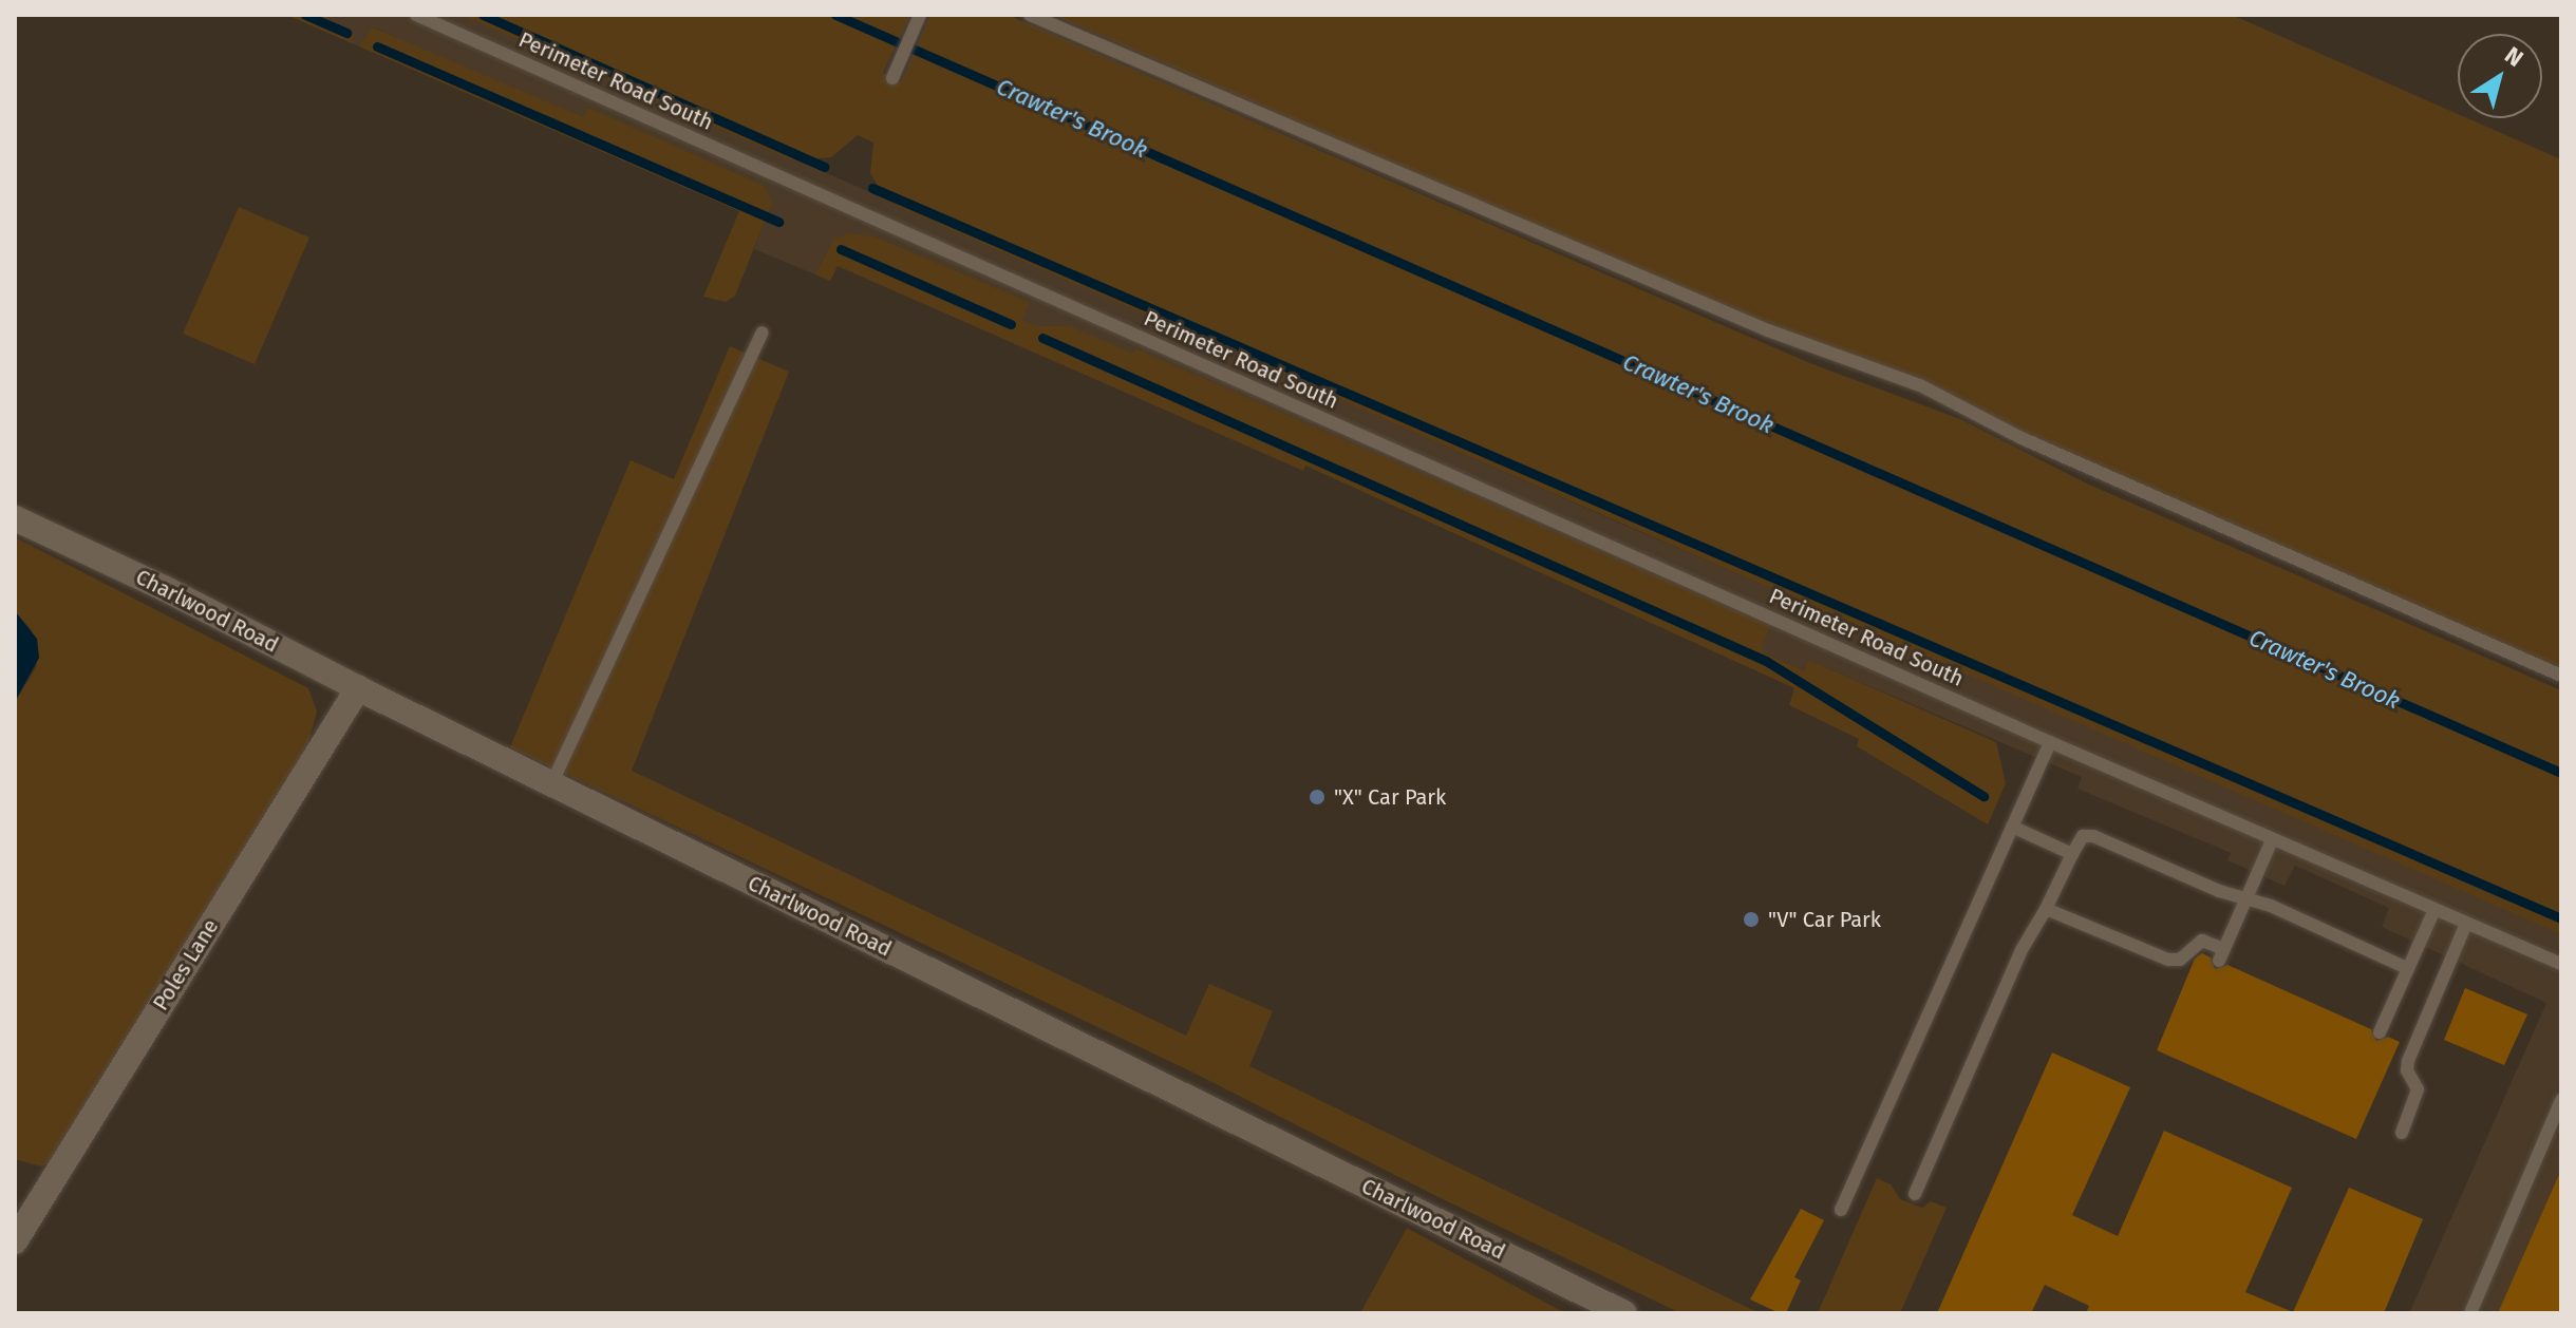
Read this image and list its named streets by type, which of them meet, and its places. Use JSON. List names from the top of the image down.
{
  "streets": {
    "street": ["Charlwood Road", "Poles Lane"],
    "lane": ["Perimeter Road South"]
  },
  "crossings": [
    ["Charlwood Road", "Poles Lane"]
  ],
  "water": ["Crawter's Brook"],
  "places": ["\"X\" Car Park", "\"V\" Car Park"],
  "north": "top right"
}
